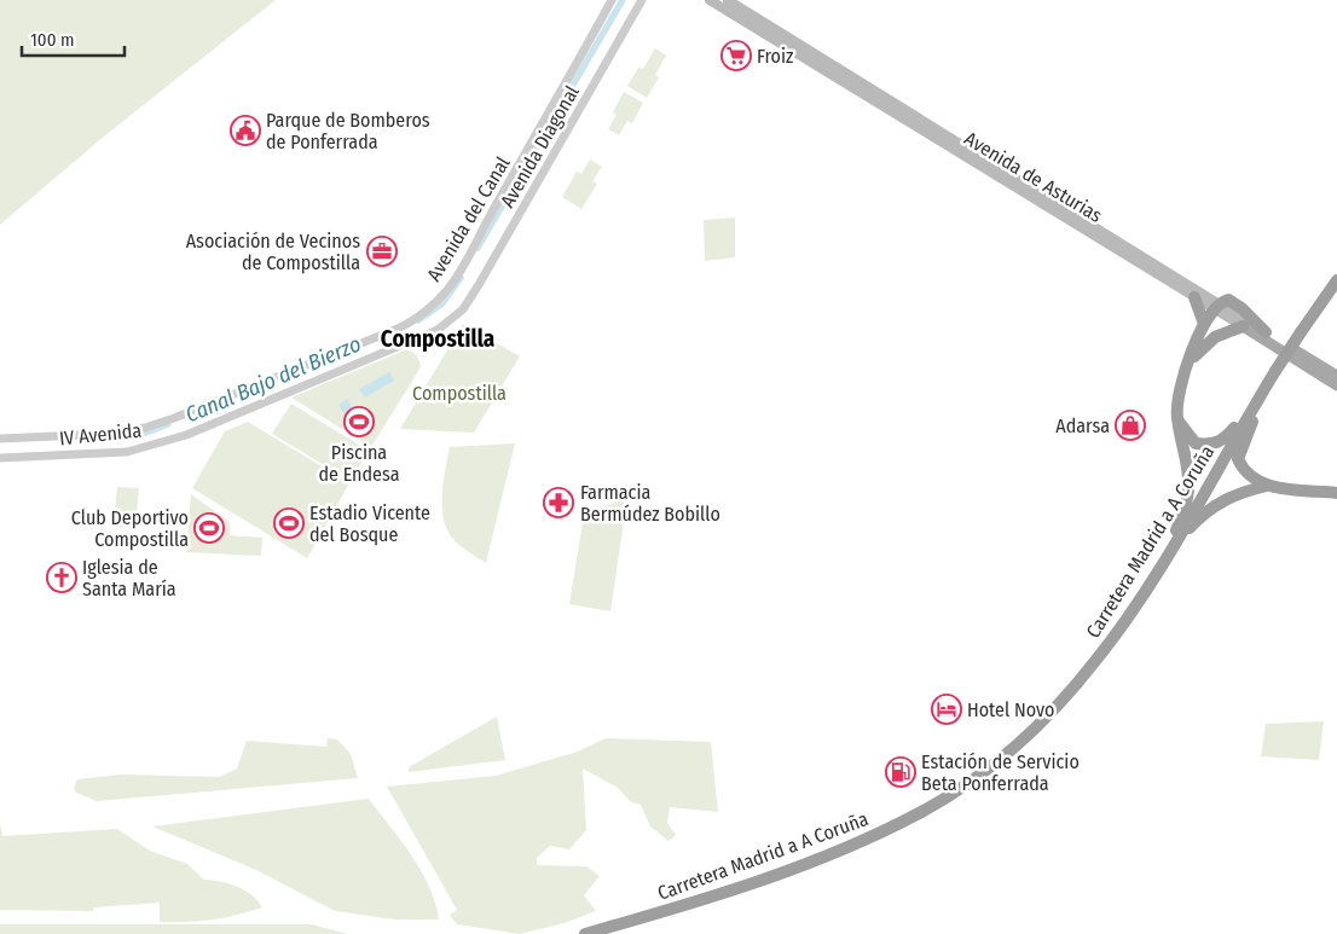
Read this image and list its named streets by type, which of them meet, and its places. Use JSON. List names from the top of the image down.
{
  "streets": {
    "highway": ["Carretera Madrid a A Coruña"],
    "main road": ["Avenida de Asturias"],
    "street": ["Avenida Diagonal", "Avenida del Canal", "IV Avenida"]
  },
  "crossings": [
    ["Avenida Diagonal", "IV Avenida"]
  ],
  "districts": ["Compostilla"],
  "water": ["Canal Bajo del Bierzo"],
  "parks": ["Compostilla"],
  "places": {
    "supermarket": ["Froiz"],
    "public building": ["Parque de Bomberos de Ponferrada"],
    "office": ["Asociación de Vecinos de Compostilla"],
    "sports": ["Piscina de Endesa", "Estadio Vicente del Bosque", "Club Deportivo Compostilla"],
    "shop": ["Adarsa"],
    "pharmacy": ["Farmacia Bermúdez Bobillo"],
    "church": ["Iglesia de Santa María"],
    "hotel": ["Hotel Novo"],
    "fuel station": ["Estación de Servicio Beta Ponferrada"]
  },
  "scale_bar": "100 m"
}
